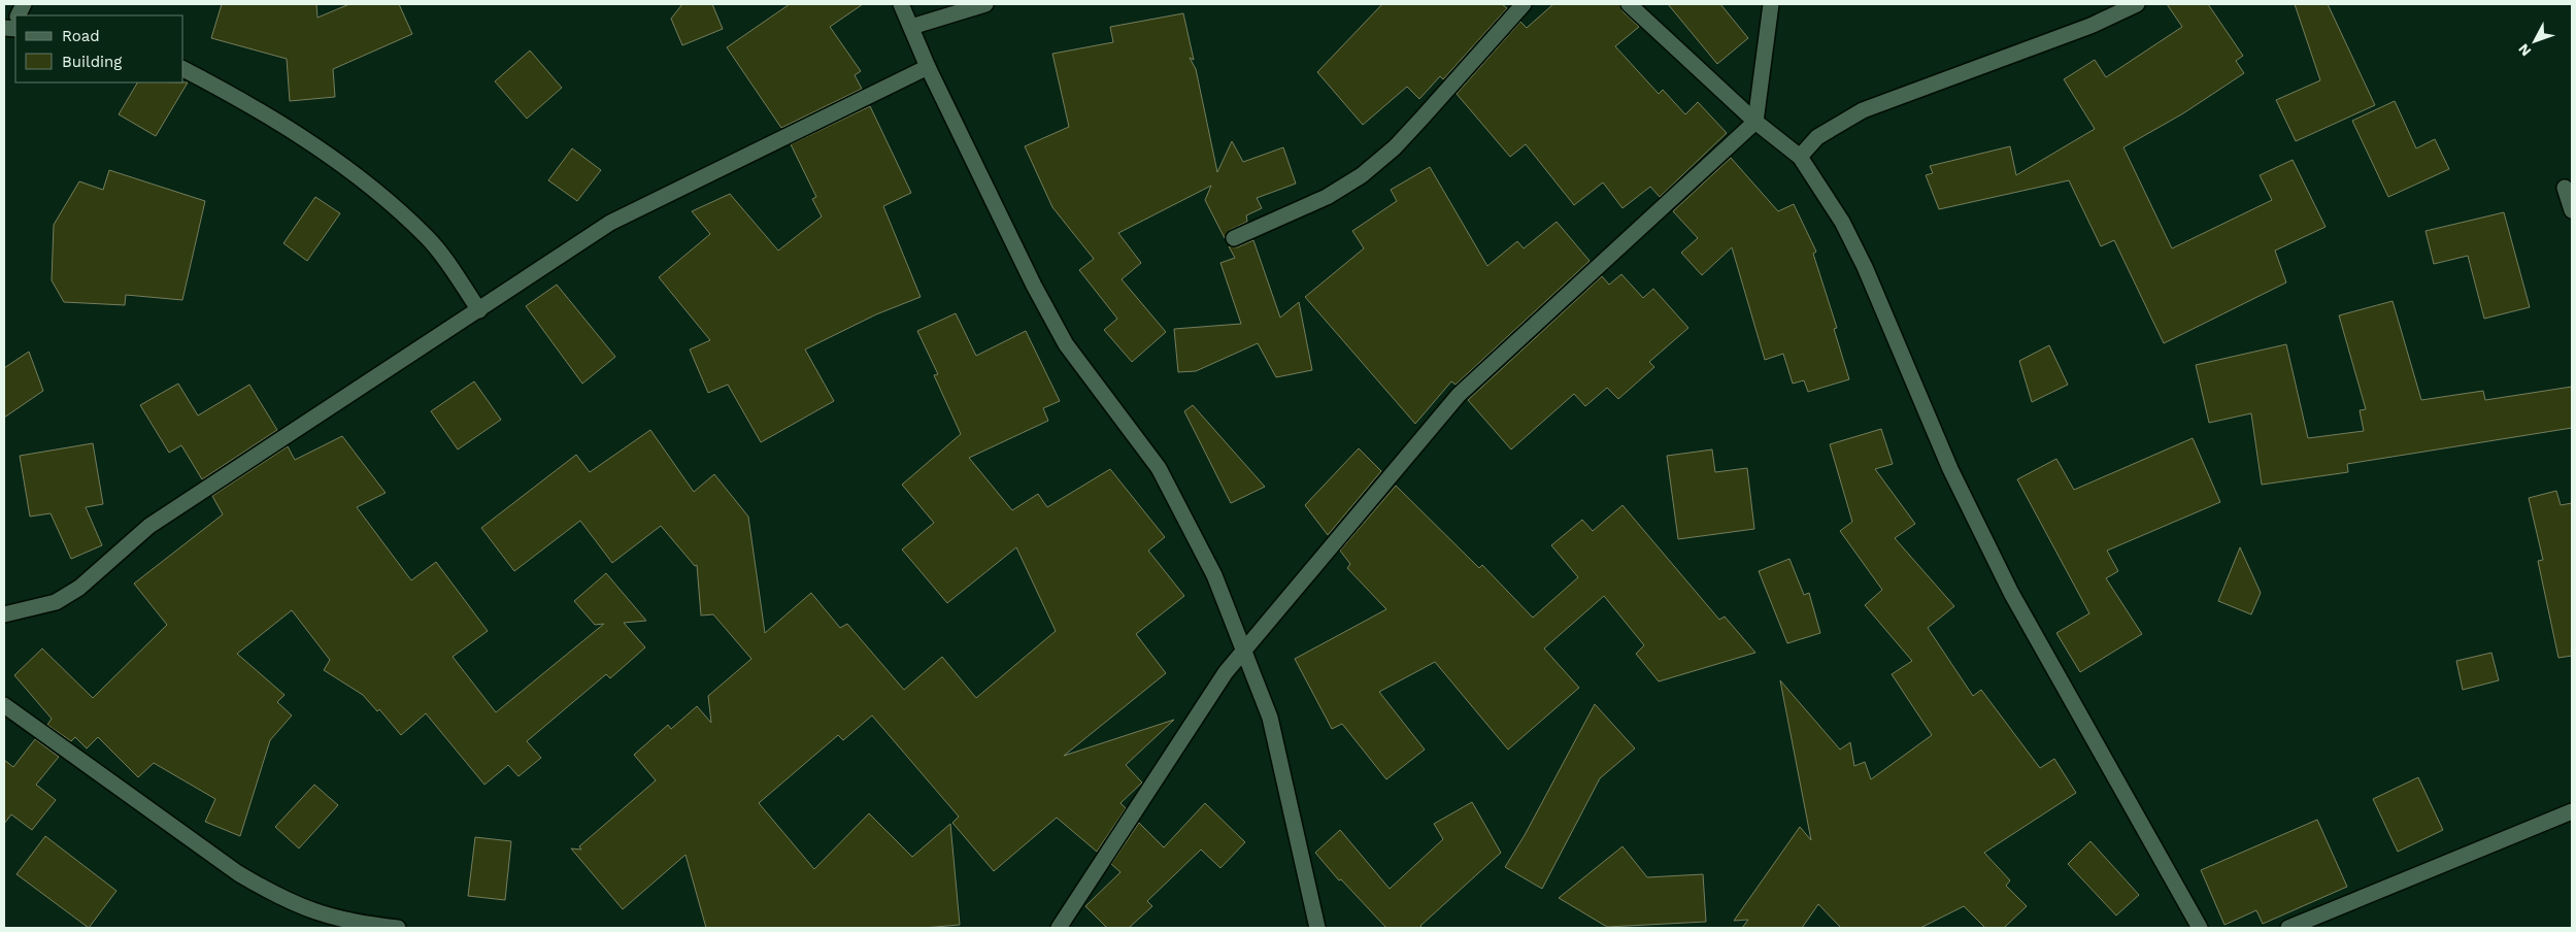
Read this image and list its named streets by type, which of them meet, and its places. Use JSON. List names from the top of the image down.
{
  "legend": ["Road", "Building"],
  "north": "bottom left"
}
